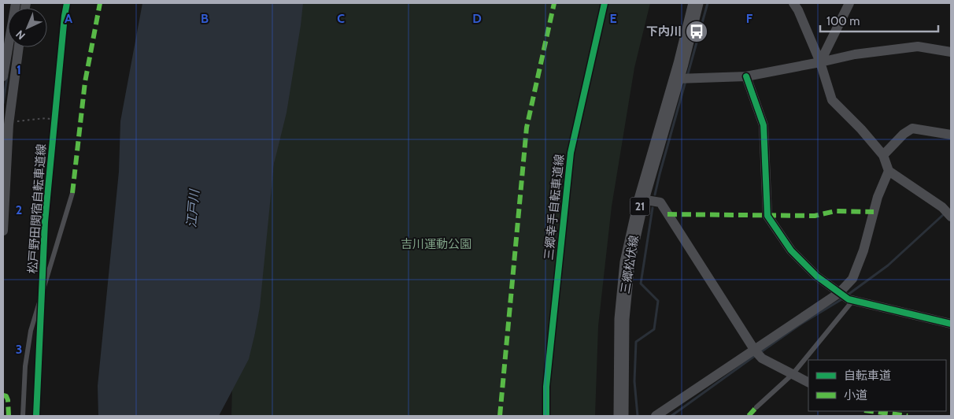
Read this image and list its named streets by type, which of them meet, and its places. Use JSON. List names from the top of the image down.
{
  "streets": {
    "main road": ["21", "三郷松伏線"],
    "cycle path": ["三郷幸手自転車道線", "松戸野田関宿自転車道線"]
  },
  "water": ["江戸川"],
  "parks": ["吉川運動公園"],
  "places": {
    "bus stop": ["下内川"]
  },
  "legend": ["自転車道", "小道"],
  "scale_bar": "100 m",
  "north": "bottom left",
  "grid": {
    "columns": [
      "A",
      "B",
      "C",
      "D",
      "E",
      "F"
    ],
    "rows": ["1", "2", "3"]
  }
}
